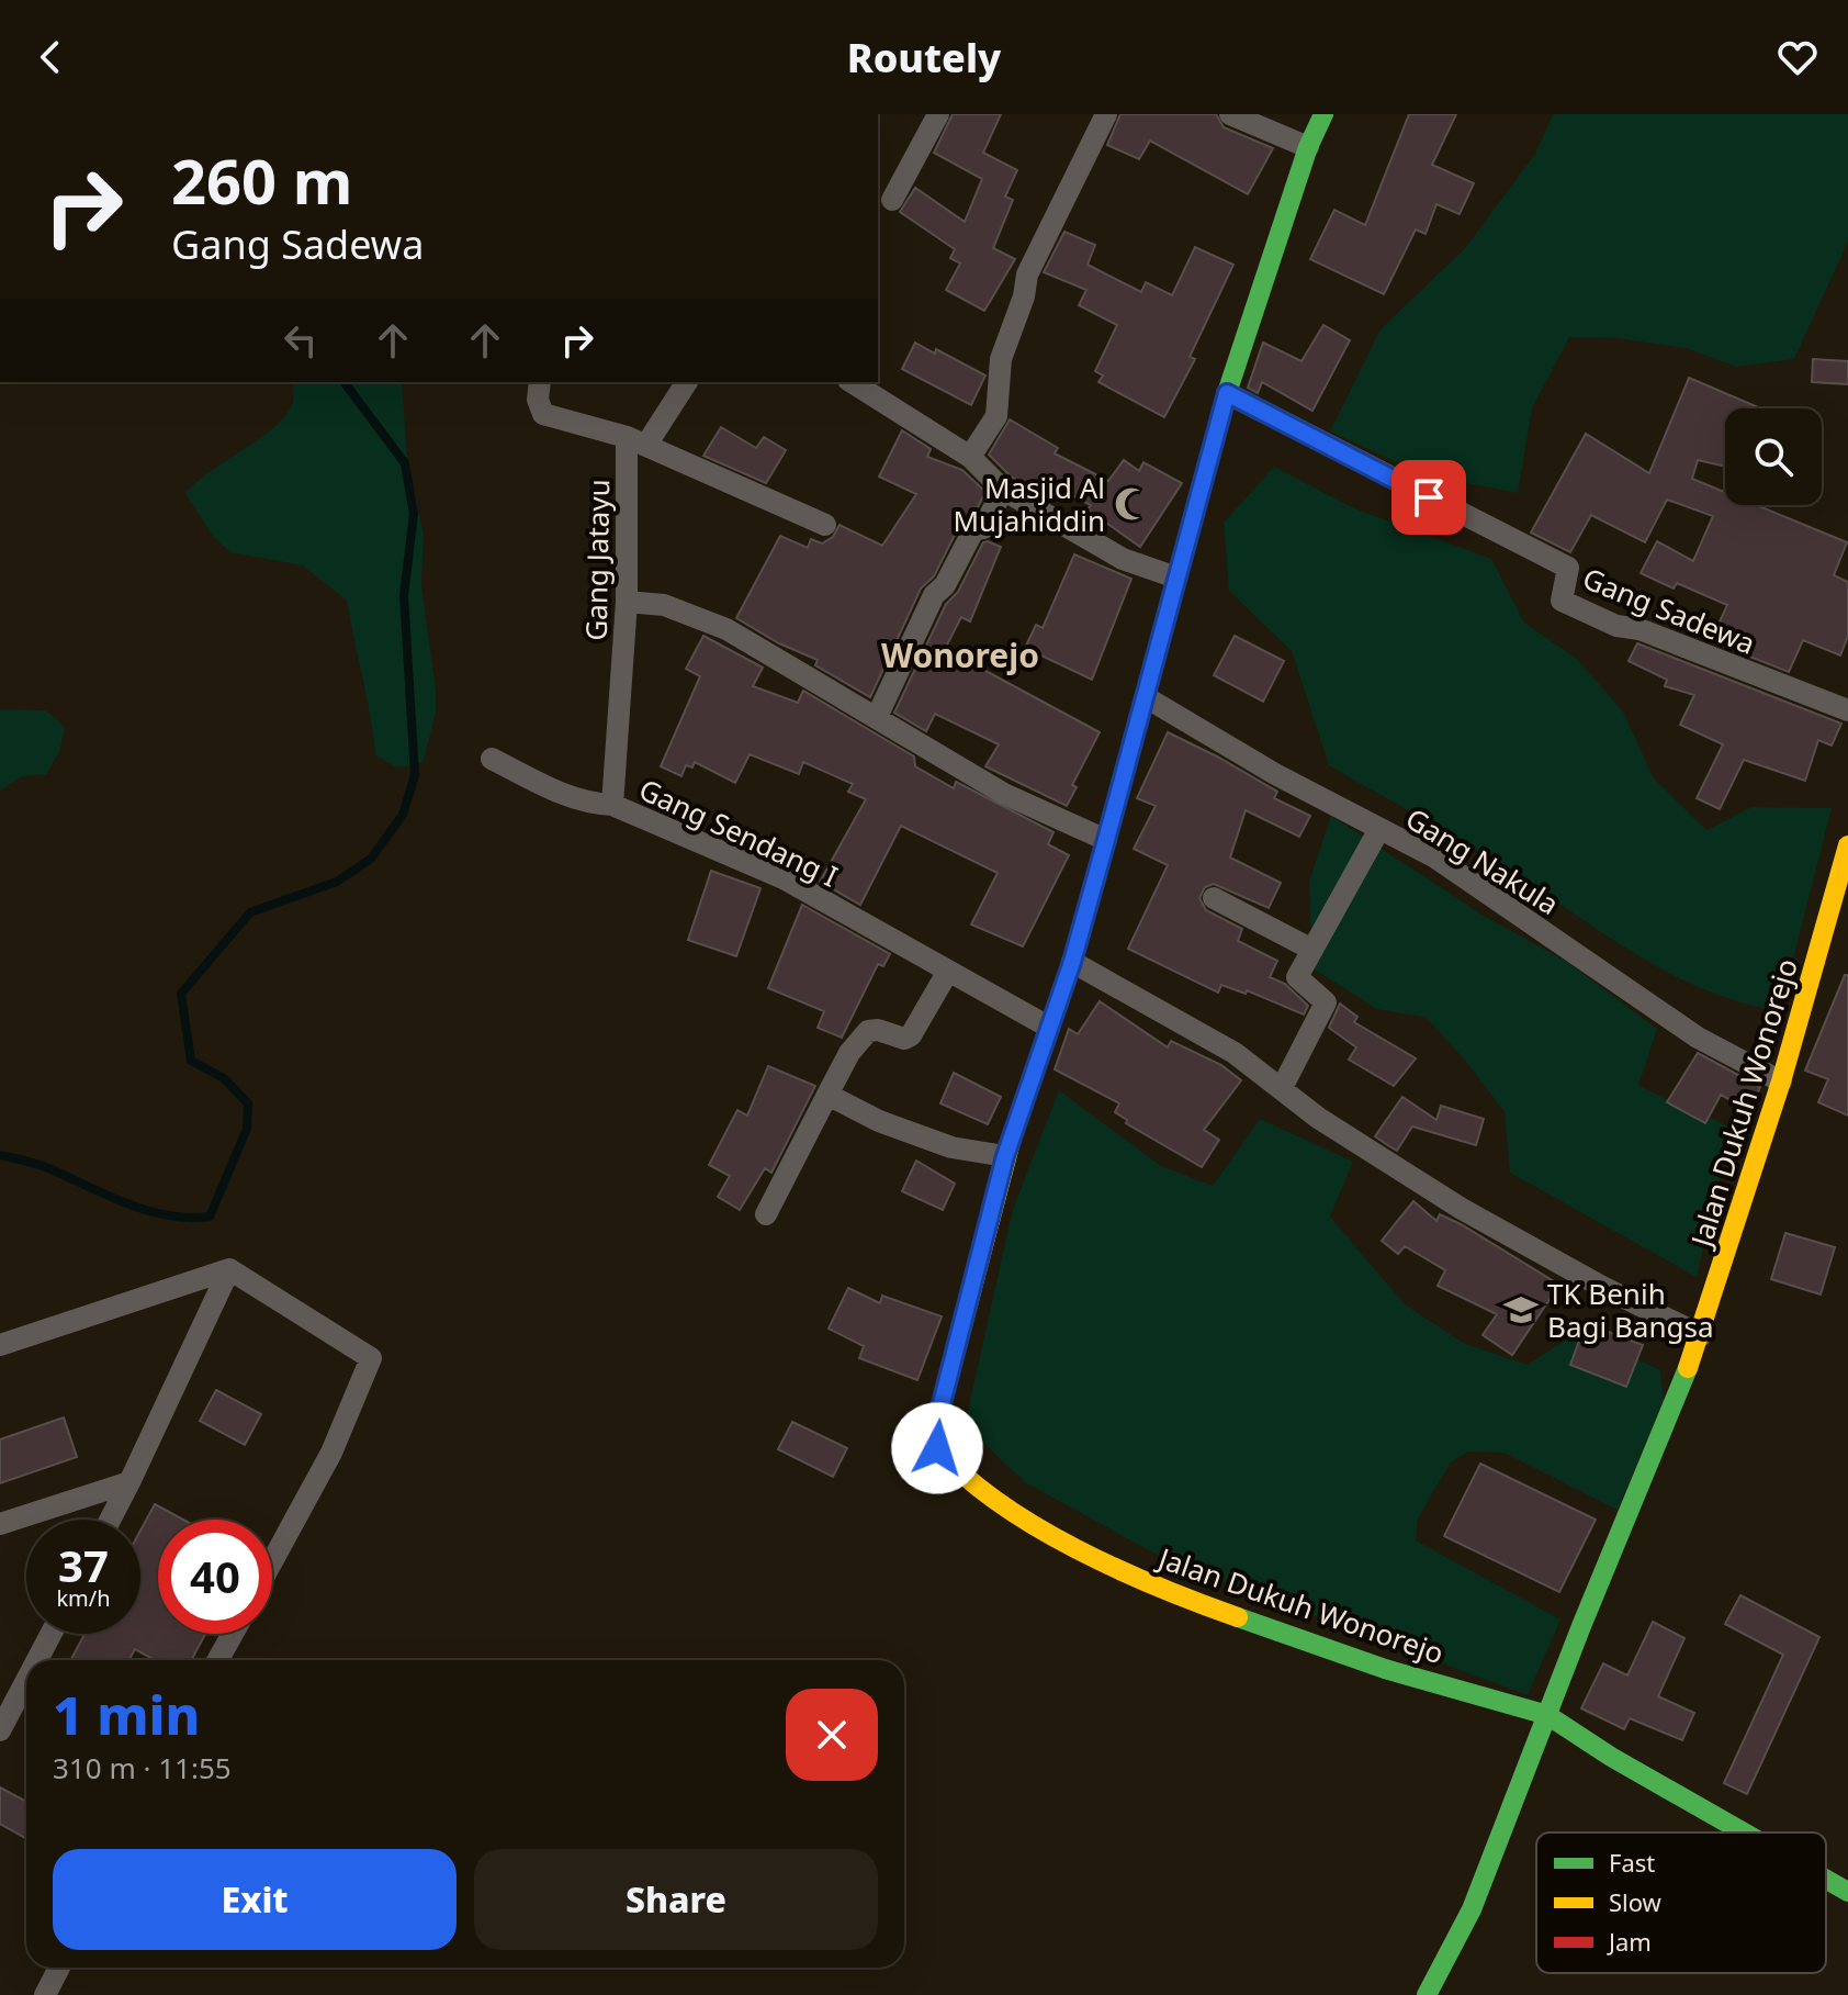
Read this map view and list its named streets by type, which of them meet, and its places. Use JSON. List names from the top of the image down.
{
  "streets": {
    "street": [
      "Gang Jatayu",
      "Gang Sadewa",
      "Gang Sendang I",
      "Gang Nakula",
      "Jalan Dukuh Wonorejo"
    ]
  },
  "crossings": [
    ["Gang Jatayu", "Gang Sendang I"],
    ["Gang Sadewa", "Jalan Dukuh Wonorejo"],
    ["Gang Sendang I", "Jalan Dukuh Wonorejo"],
    ["Gang Nakula", "Jalan Dukuh Wonorejo"]
  ],
  "districts": ["Wonorejo"],
  "places": {
    "mosque": ["Masjid Al Mujahiddin"],
    "school or university": ["TK Benih Bagi Bangsa"]
  },
  "legend": ["Fast", "Slow", "Jam"],
  "page": {
    "header": "Routely",
    "turn": ["260 m", "Gang Sadewa"],
    "speed": "37 km/h",
    "limit": "40",
    "heading": ["1 min", "310 m · 11:55"],
    "buttons": ["Exit", "Share"]
  }
}
